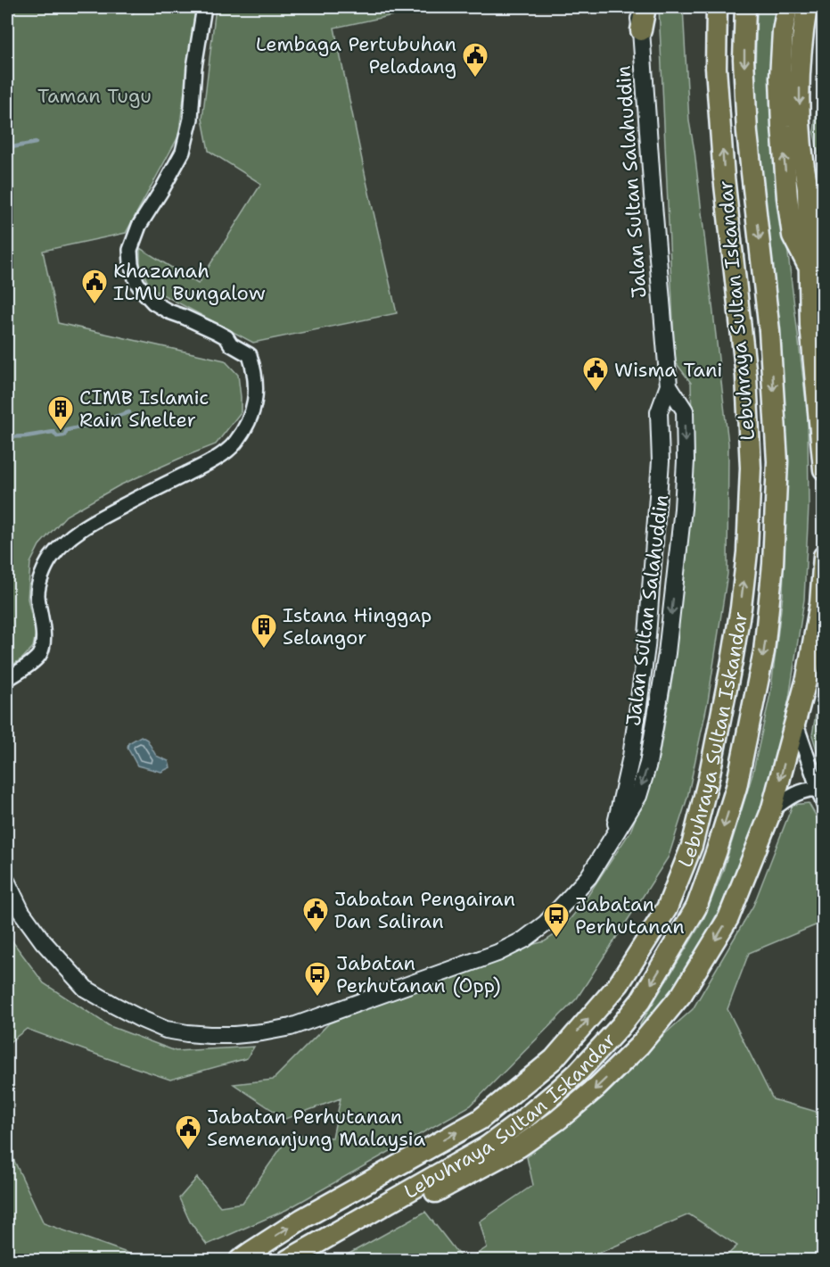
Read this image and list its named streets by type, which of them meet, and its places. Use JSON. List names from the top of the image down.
{
  "streets": {
    "main road": ["Lebuhraya Sultan Iskandar"],
    "street": ["Jalan Sultan Salahuddin"]
  },
  "parks": ["Taman Tugu"],
  "places": {
    "public building": [
      "Lembaga Pertubuhan Peladang",
      "Khazanah ILMU Bungalow",
      "Wisma Tani",
      "Jabatan Pengairan Dan Saliran",
      "Jabatan Perhutanan Semenanjung Malaysia"
    ],
    "building": ["CIMB Islamic Rain Shelter", "Istana Hinggap Selangor"],
    "bus stop": ["Jabatan Perhutanan", "Jabatan Perhutanan (Opp)"]
  }
}
